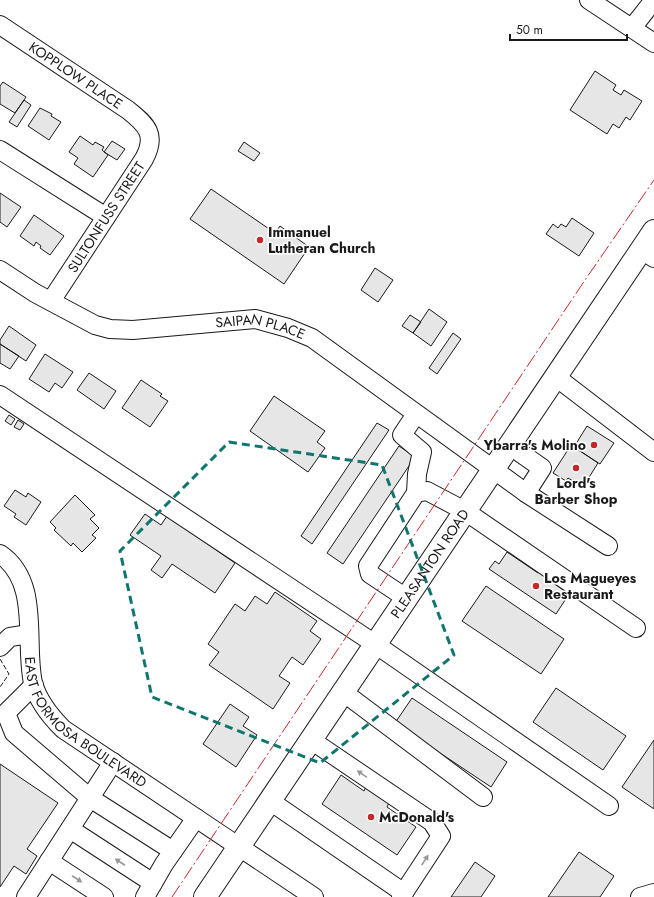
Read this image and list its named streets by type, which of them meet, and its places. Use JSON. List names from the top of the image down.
{
  "streets": {
    "main road": ["PLEASANTON ROAD"],
    "street": [
      "KOPPLOW PLACE",
      "SULTONFUSS STREET",
      "SAIPAN PLACE",
      "EAST FORMOSA BOULEVARD"
    ]
  },
  "crossings": [
    ["KOPPLOW PLACE", "SULTONFUSS STREET"],
    ["SULTONFUSS STREET", "SAIPAN PLACE"],
    ["SAIPAN PLACE", "PLEASANTON ROAD"],
    ["PLEASANTON ROAD", "EAST FORMOSA BOULEVARD"]
  ],
  "places": [
    "Immanuel Lutheran Church",
    "Ybarra's Molino",
    "Lord's Barber Shop",
    "Los Magueyes Restaurant",
    "McDonald's"
  ],
  "scale_bar": "50 m"
}
